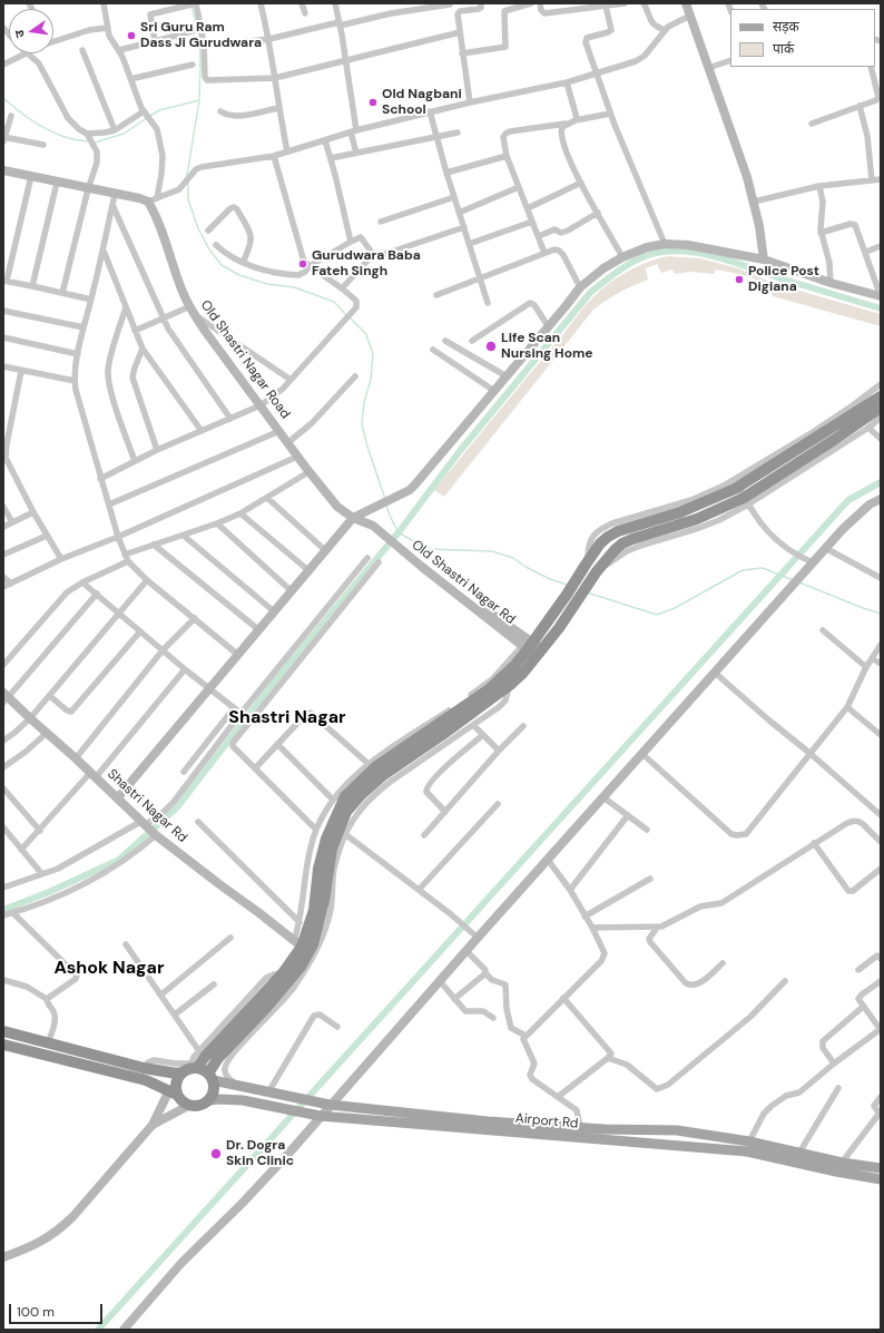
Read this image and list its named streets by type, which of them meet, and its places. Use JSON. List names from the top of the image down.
{
  "streets": {
    "main road": ["Airport Rd"],
    "street": ["Old Shastri Nagar Road", "Old Shastri Nagar Rd", "Shastri Nagar Rd"]
  },
  "crossings": [
    ["Old Shastri Nagar Road", "Old Shastri Nagar Rd"]
  ],
  "districts": ["Shastri Nagar", "Ashok Nagar"],
  "places": [
    "Sri Guru Ram Dass Ji Gurudwara",
    "Old Nagbani School",
    "Gurudwara Baba Fateh Singh",
    "Police Post Digiana",
    "Life Scan Nursing Home",
    "Dr. Dogra Skin Clinic"
  ],
  "legend": ["सड़क", "पार्क"],
  "scale_bar": "100 m",
  "north": "left"
}
